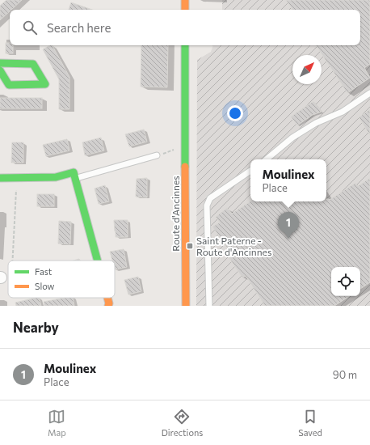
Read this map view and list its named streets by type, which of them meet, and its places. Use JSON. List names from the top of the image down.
{
  "streets": {
    "street": ["Route d'Ancinnes"]
  },
  "places": {
    "transit": ["Saint Paterne - Route d'Ancinnes"]
  },
  "legend": ["Fast", "Slow"],
  "north": "top right",
  "page": {
    "search": "Search here",
    "popup": ["Moulinex", "Place"],
    "pins": "1",
    "heading": "Nearby",
    "list": [
      {
        "mark": "1",
        "name": "Moulinex",
        "note": "Place",
        "value": "90 m"
      }
    ],
    "nav": ["Map", "Directions", "Saved"]
  }
}
